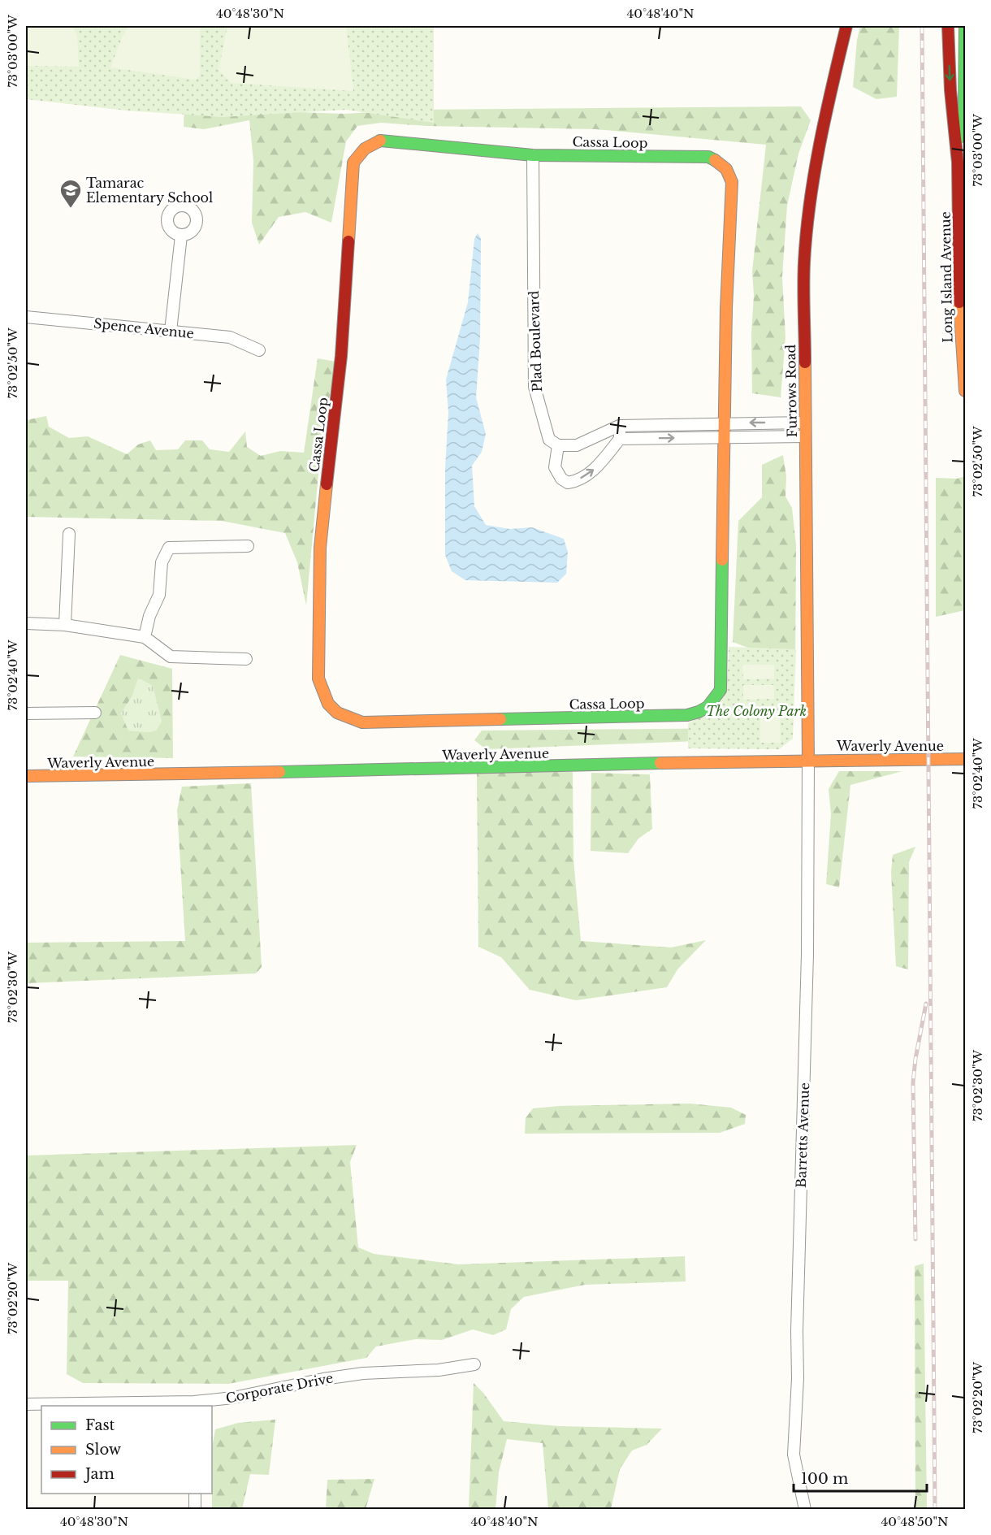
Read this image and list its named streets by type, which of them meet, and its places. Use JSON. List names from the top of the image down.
{
  "streets": {
    "street": [
      "Cassa Loop",
      "Long Island Avenue",
      "Spence Avenue",
      "Plad Boulevard",
      "Furrows Road",
      "Waverly Avenue",
      "Barretts Avenue",
      "Corporate Drive"
    ]
  },
  "crossings": [
    ["Cassa Loop", "Plad Boulevard"],
    ["Furrows Road", "Waverly Avenue"],
    ["Furrows Road", "Barretts Avenue"],
    ["Waverly Avenue", "Barretts Avenue"]
  ],
  "parks": ["The Colony Park"],
  "places": {
    "school or university": ["Tamarac Elementary School"]
  },
  "legend": ["Fast", "Slow", "Jam"],
  "scale_bar": "100 m",
  "coordinates": [
    "40°48'30\"N",
    "40°48'40\"N",
    "73°03'00\"W",
    "73°02'50\"W",
    "73°02'40\"W",
    "73°02'30\"W",
    "73°02'20\"W",
    "40°48'50\"N"
  ]
}
